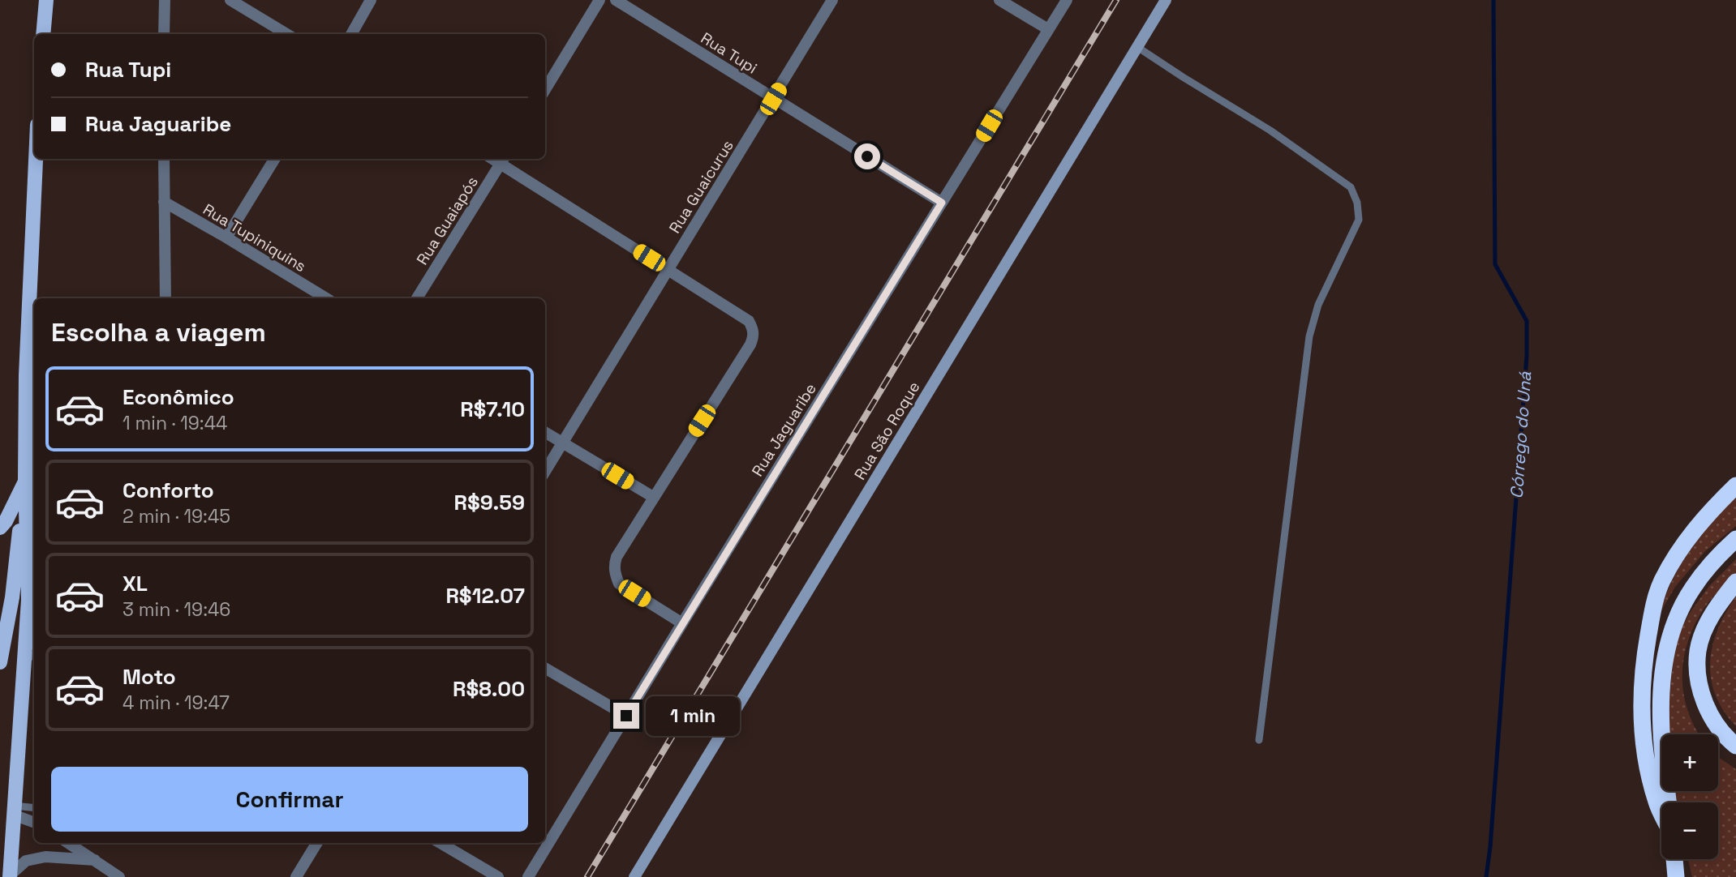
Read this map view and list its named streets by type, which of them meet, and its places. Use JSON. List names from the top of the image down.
{
  "streets": {
    "street": [
      "Rua Tupi",
      "Rua Guaicurus",
      "Rua Guaiapós",
      "Rua Tupiniquins",
      "Rua Jaguaribe",
      "Rua São Roque"
    ]
  },
  "crossings": [
    ["Rua Tupi", "Rua Guaicurus"],
    ["Rua Tupi", "Rua Jaguaribe"]
  ],
  "water": ["Córrego do Uná"],
  "page": {
    "banner": ["Rua Tupi", "Rua Jaguaribe"],
    "heading": "Escolha a viagem",
    "list": [
      {
        "name": "Econômico",
        "note": "1 min · 19:44",
        "value": "R$7.10"
      },
      {
        "name": "Conforto",
        "note": "2 min · 19:45",
        "value": "R$9.59"
      },
      {
        "name": "XL",
        "note": "3 min · 19:46",
        "value": "R$12.07"
      },
      {
        "name": "Moto",
        "note": "4 min · 19:47",
        "value": "R$8.00"
      }
    ],
    "bubble": "1 min",
    "map_buttons": ["+", "−"],
    "buttons": "Confirmar"
  }
}
